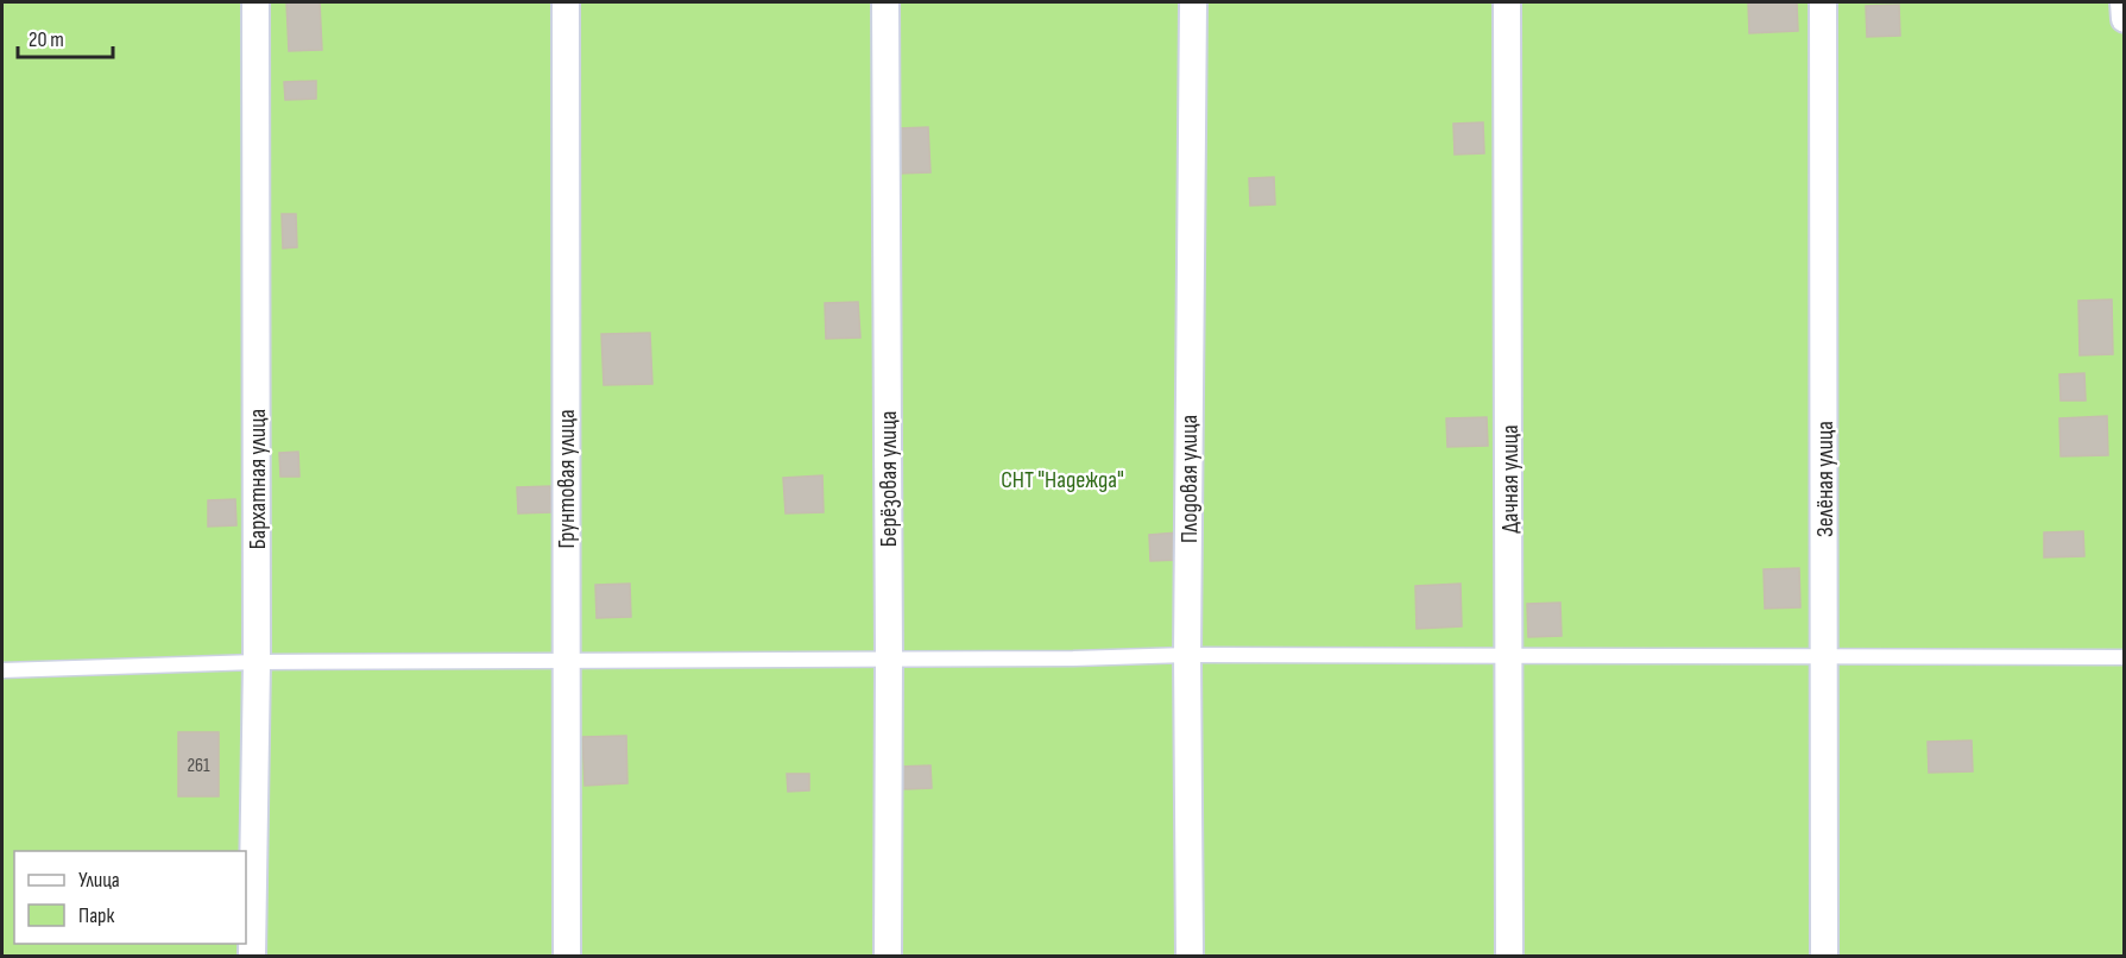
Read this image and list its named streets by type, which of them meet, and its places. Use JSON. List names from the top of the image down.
{
  "streets": {
    "street": [
      "Бархатная улица",
      "Грунтовая улица",
      "Берёзовая улица",
      "Плодовая улица",
      "Дачная улица",
      "Зелёная улица"
    ]
  },
  "parks": ["СНТ \"Надежда\""],
  "house_numbers": ["261"],
  "legend": ["Улица", "Парк"],
  "scale_bar": "20 m"
}
